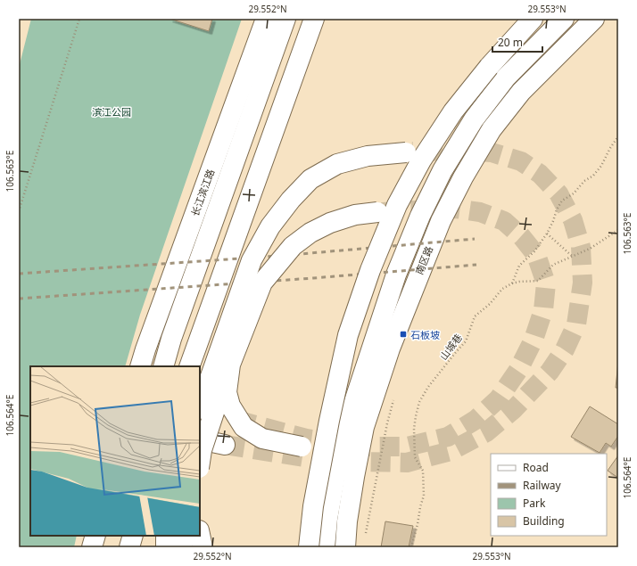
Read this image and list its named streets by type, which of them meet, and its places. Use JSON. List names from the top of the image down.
{
  "streets": {
    "main road": ["长江滨江路", "南区路"],
    "path": ["山城巷"]
  },
  "parks": ["滨江公园"],
  "places": {
    "transit": ["石板坡"]
  },
  "legend": [
    "Road",
    "Railway",
    "Park",
    "Building"
  ],
  "scale_bar": "20 m",
  "coordinates": [
    "29.552°N",
    "29.553°N",
    "106.563°E",
    "106.564°E"
  ]
}
